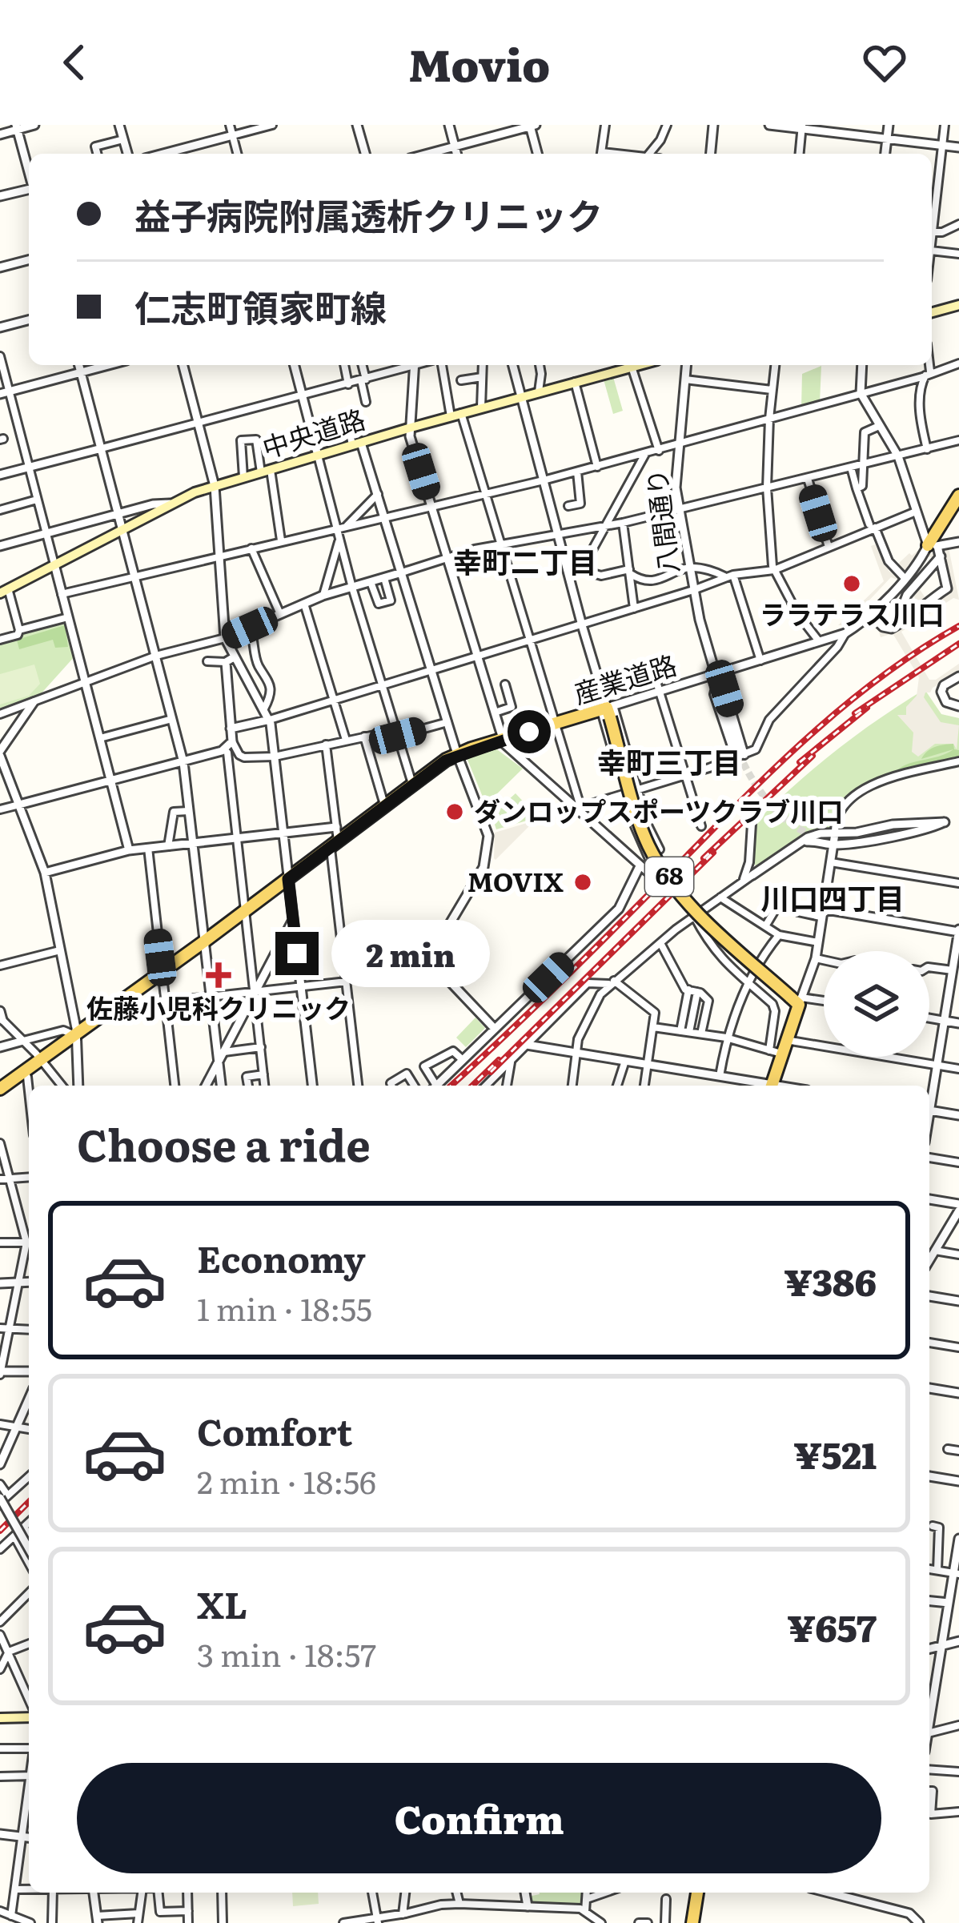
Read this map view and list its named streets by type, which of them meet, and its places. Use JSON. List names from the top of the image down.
{
  "streets": {
    "main road": ["中央道路", "産業道路", "68"],
    "street": ["八間通り"]
  },
  "crossings": [
    ["八間通り", "産業道路"],
    ["産業道路", "68"]
  ],
  "districts": ["幸町二丁目", "幸町三丁目", "川口四丁目"],
  "places": {
    "other": ["ララテラス川口", "ダンロップスポーツクラブ川口", "MOVIX"],
    "health": ["佐藤小児科クリニック"]
  },
  "page": {
    "header": "Movio",
    "banner": ["益子病院附属透析クリニック", "仁志町領家町線"],
    "bubble": "2 min",
    "heading": "Choose a ride",
    "list": [
      {
        "name": "Economy",
        "note": "1 min · 18:55",
        "value": "¥386"
      },
      {
        "name": "Comfort",
        "note": "2 min · 18:56",
        "value": "¥521"
      },
      {
        "name": "XL",
        "note": "3 min · 18:57",
        "value": "¥657"
      }
    ],
    "buttons": "Confirm"
  }
}
